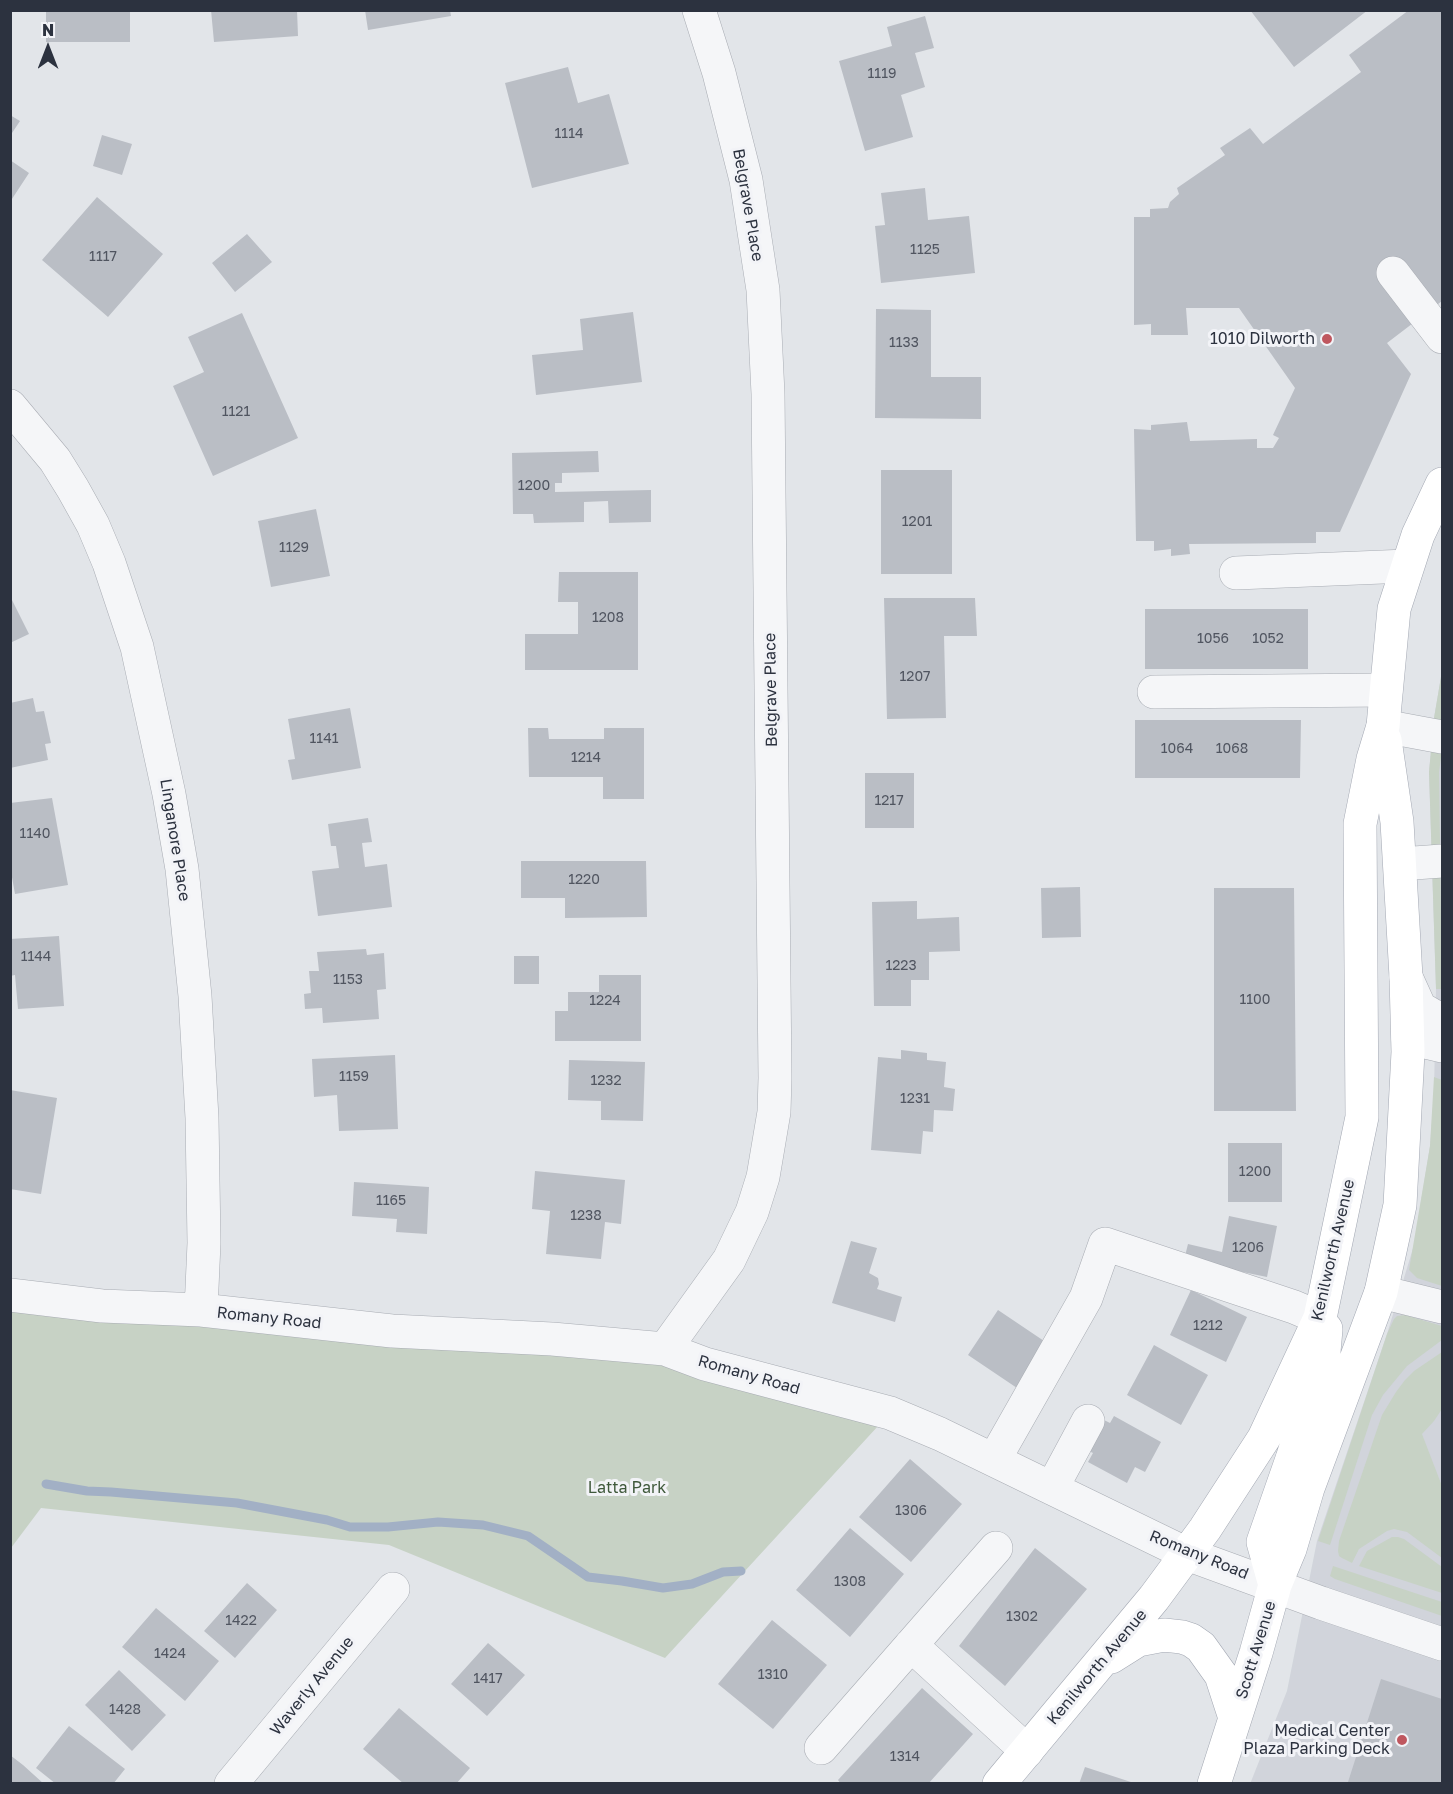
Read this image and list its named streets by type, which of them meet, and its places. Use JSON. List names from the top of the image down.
{
  "streets": {
    "main road": ["Kenilworth Avenue", "Scott Avenue"],
    "street": [
      "Belgrave Place",
      "Linganore Place",
      "Romany Road",
      "Waverly Avenue"
    ]
  },
  "crossings": [
    ["Belgrave Place", "Romany Road"],
    ["Linganore Place", "Romany Road"],
    ["Kenilworth Avenue", "Romany Road"],
    ["Kenilworth Avenue", "Scott Avenue"],
    ["Romany Road", "Scott Avenue"]
  ],
  "parks": ["Latta Park"],
  "places": ["1010 Dilworth", "Medical Center Plaza Parking Deck"],
  "house_numbers": [
    "1119",
    "1114",
    "1125",
    "1117",
    "1133",
    "1121",
    "1200",
    "1201",
    "1129",
    "1208",
    "1056",
    "1052",
    "1207",
    "1141",
    "1064",
    "1068",
    "1214",
    "1217",
    "1140",
    "1220",
    "1144",
    "1223",
    "1153",
    "1100",
    "1224",
    "1159",
    "1232",
    "1231",
    "1200",
    "1165",
    "1238",
    "1206",
    "1212",
    "1306",
    "1308",
    "1302",
    "1422",
    "1424",
    "1310",
    "1417",
    "1428",
    "1314"
  ],
  "north": "top"
}
